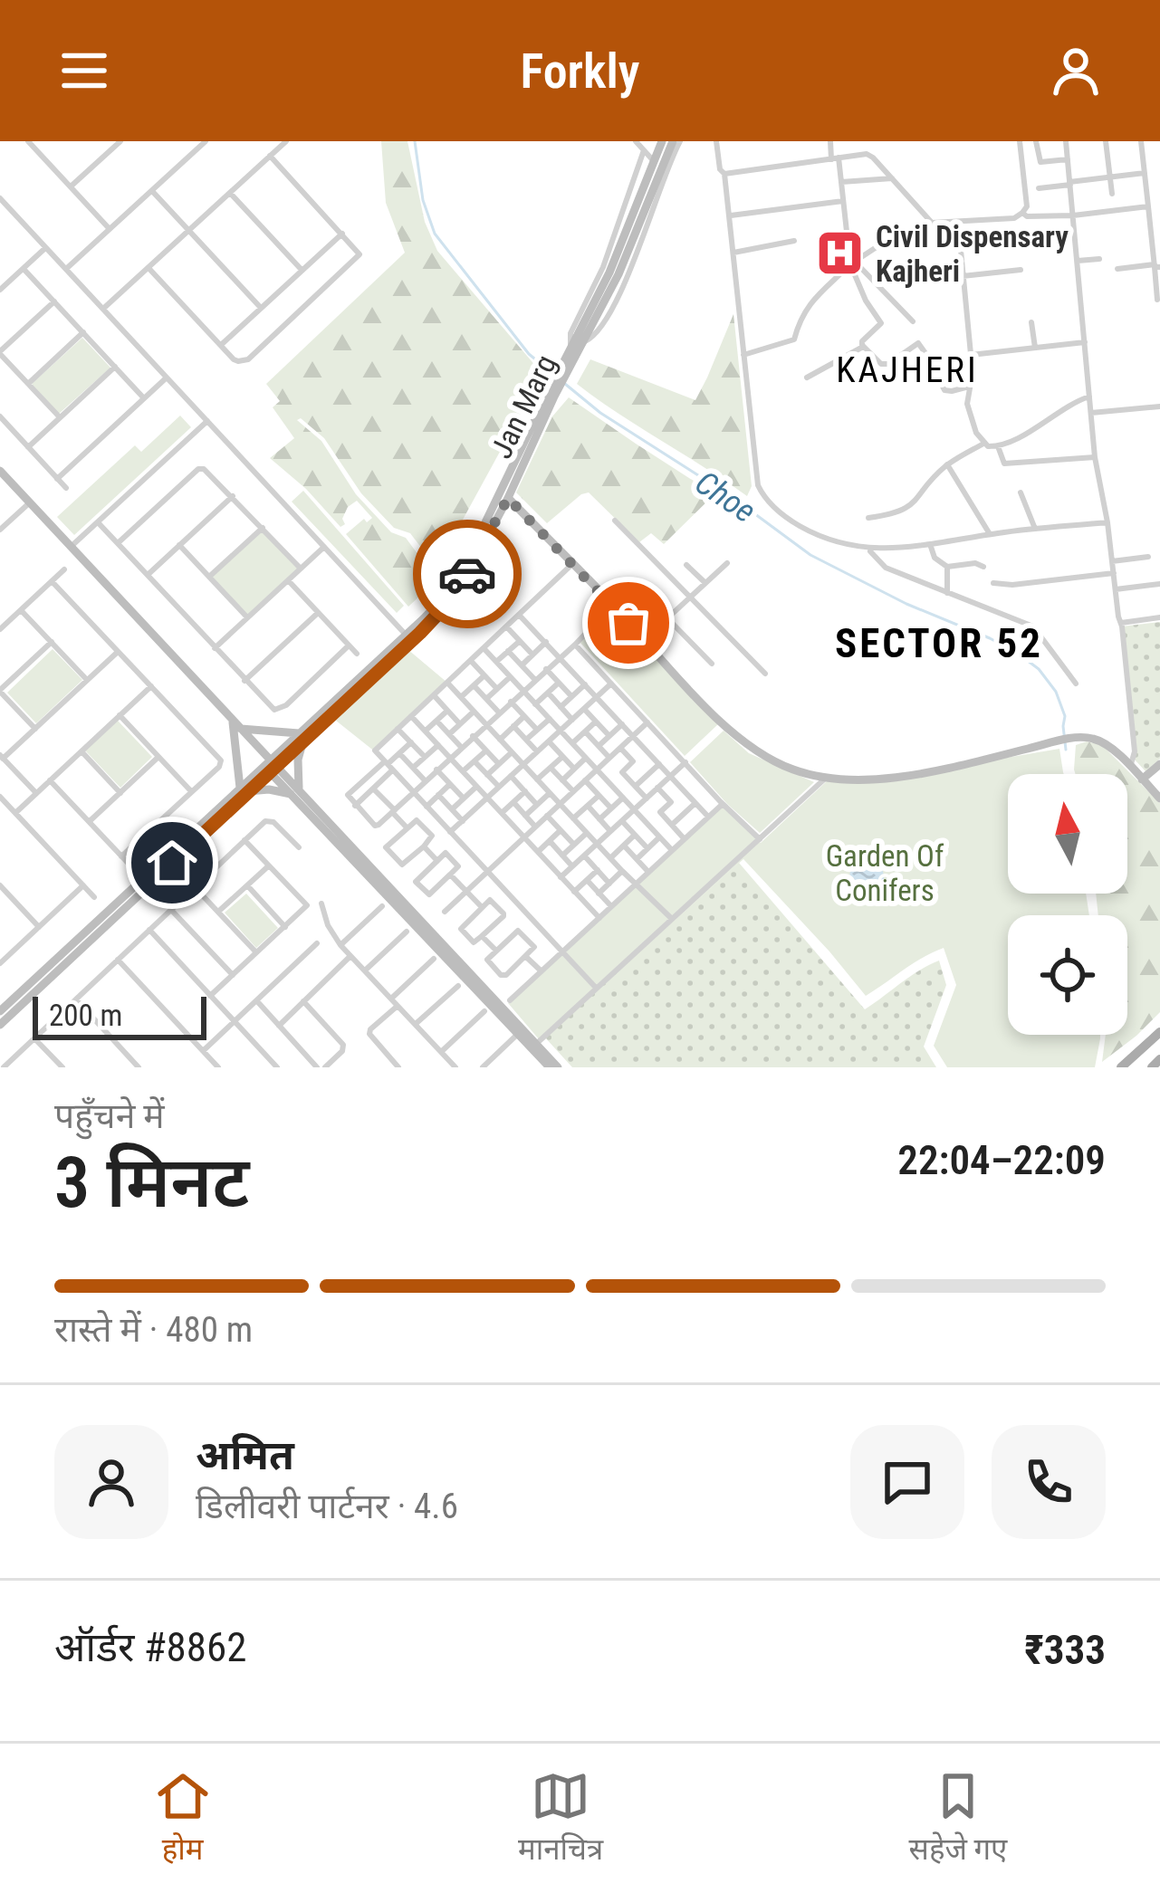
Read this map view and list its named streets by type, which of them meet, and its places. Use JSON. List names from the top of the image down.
{
  "streets": {
    "main road": ["Jan Marg"]
  },
  "districts": ["KAJHERI", "SECTOR 52"],
  "water": ["Choe"],
  "parks": ["Garden Of Conifers"],
  "places": {
    "hospital": ["Civil Dispensary Kajheri"]
  },
  "scale_bar": "200 m",
  "north": "top",
  "page": {
    "header": "Forkly",
    "scale": "200 m",
    "heading": ["3 मिनट", "पहुँचने में", "22:04–22:09"],
    "panel": [
      "अमित",
      "डिलीवरी पार्टनर · 4.6",
      "ऑर्डर #8862",
      "₹333"
    ],
    "bar": "रास्ते में · 480 m",
    "tabs": ["होम", "मानचित्र", "सहेजे गए"]
  }
}
